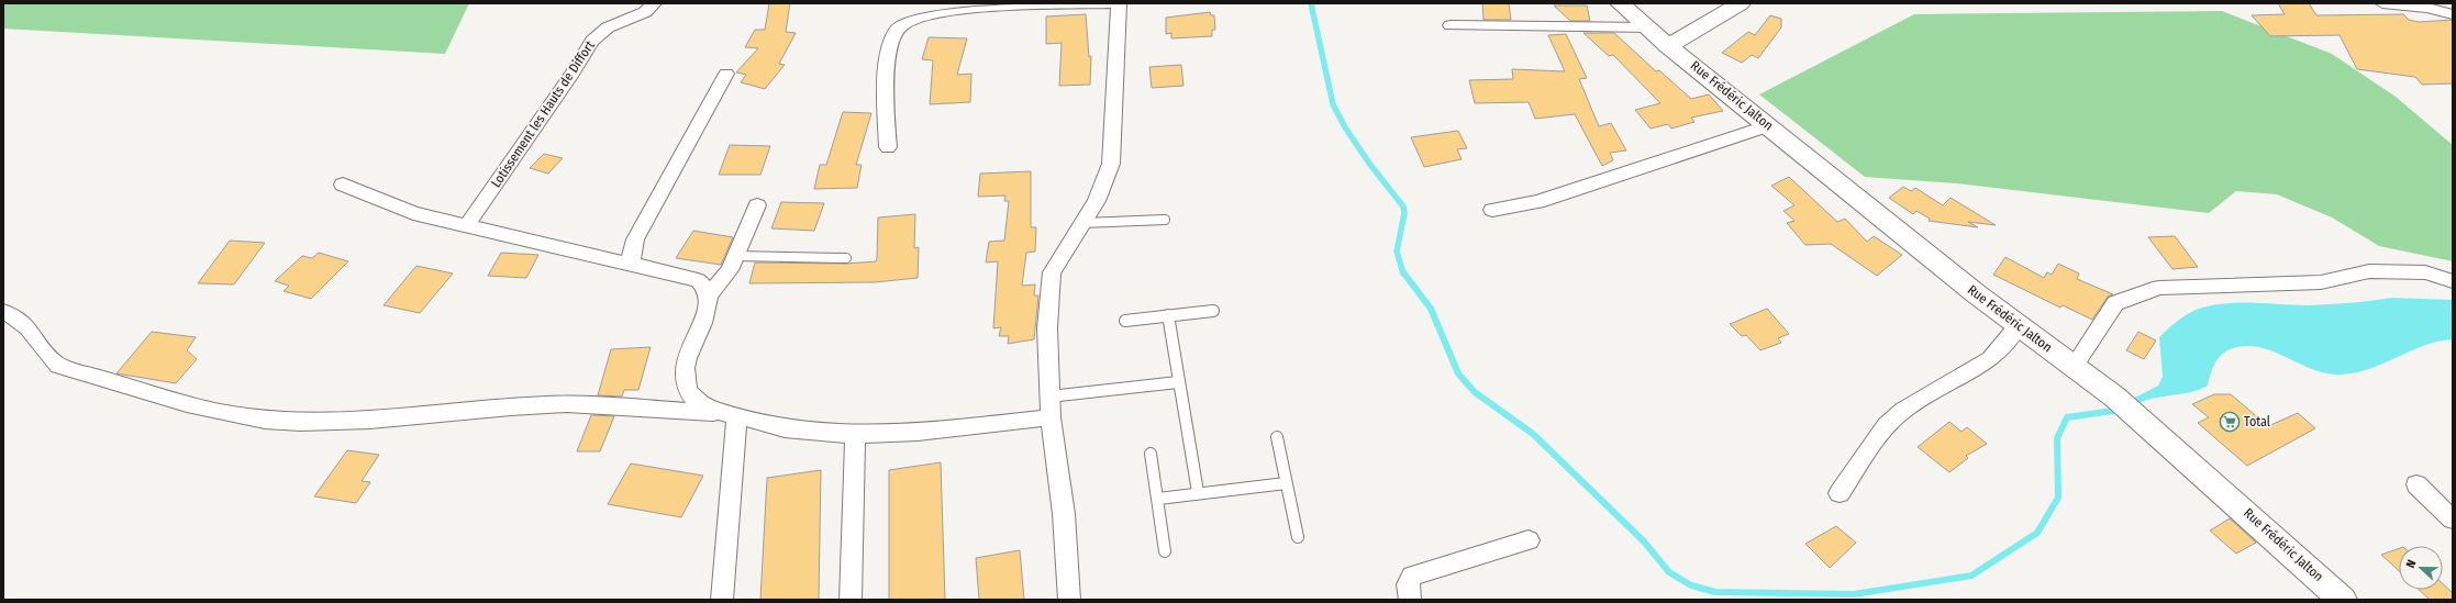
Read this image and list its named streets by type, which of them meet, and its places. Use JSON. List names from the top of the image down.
{
  "streets": {
    "main road": ["Rue Frédéric Jalton"],
    "street": ["Lotissement les Hauts de Diffort"]
  },
  "places": {
    "supermarket": ["Total"]
  },
  "north": "left"
}
